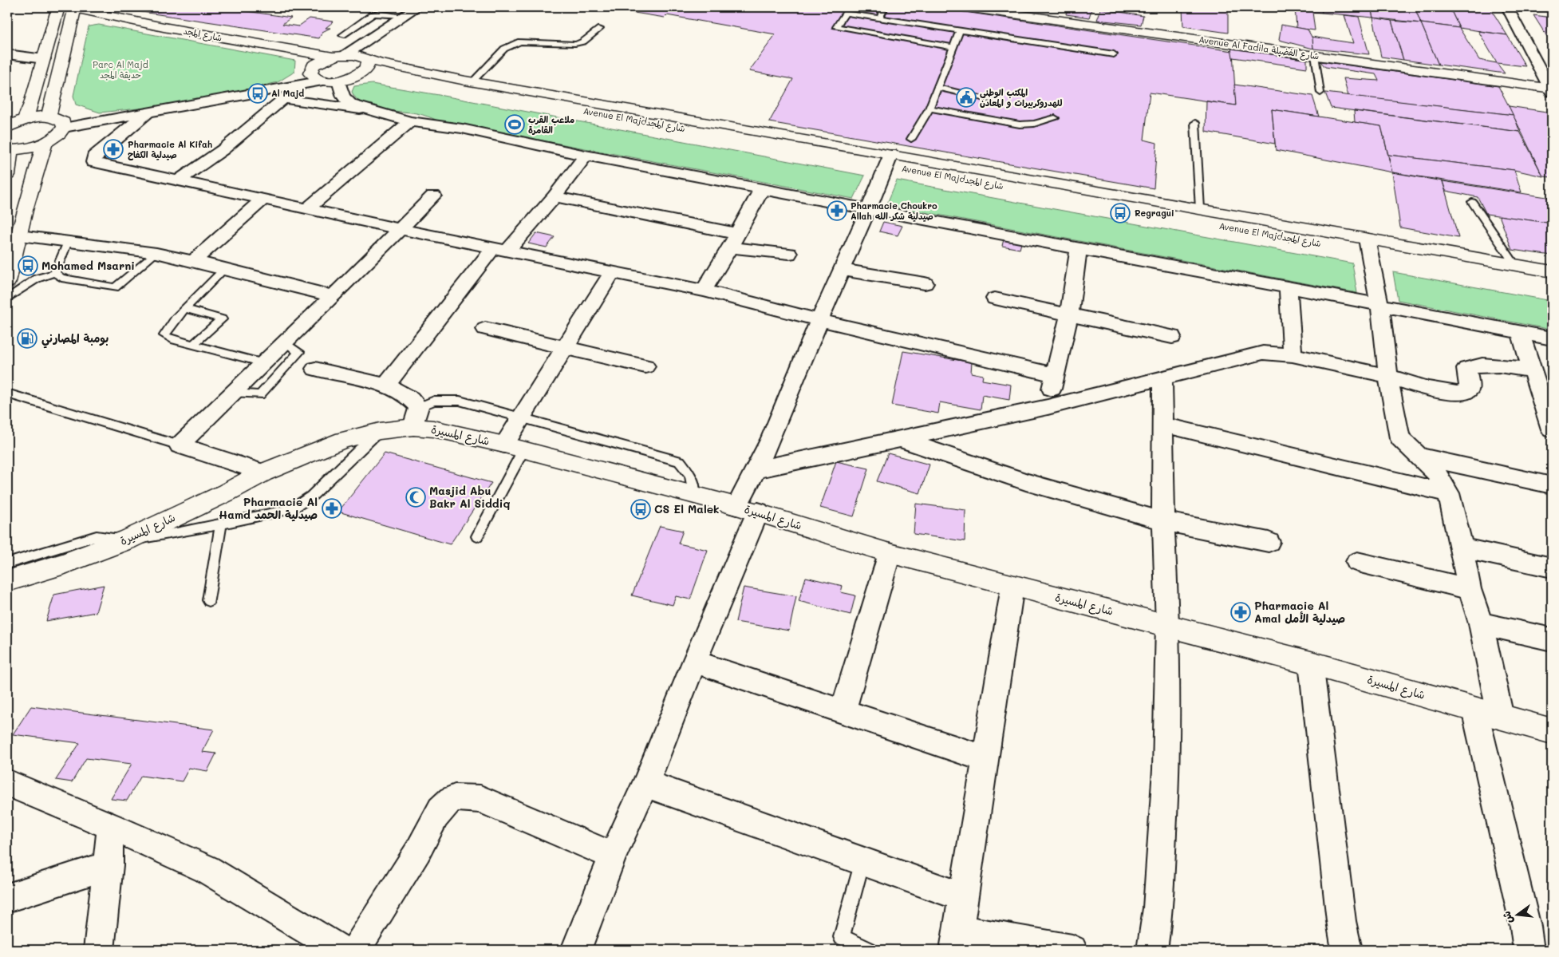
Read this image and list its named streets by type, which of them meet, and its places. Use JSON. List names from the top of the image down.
{
  "streets": {
    "main road": [
      "شارع المجد",
      "Avenue Al Fadila شارع الفضيلة",
      "Avenue El Majdشارع المجد",
      "شارع المسيرة"
    ]
  },
  "crossings": [
    ["شارع المجد", "Avenue El Majdشارع المجد"]
  ],
  "parks": ["Parc Al Majd حديقة المجد"],
  "places": {
    "bus stop": [
      "Al Majd",
      "Regragui",
      "Mohamed Msarni",
      "CS El Malek"
    ],
    "public building": ["المكتب الوطني للهدروكربيرات و المعادن"],
    "sports": ["ملاعب القرب القامرة"],
    "pharmacy": [
      "Pharmacie Al Kifah صيدلية الكفاح",
      "Pharmacie Choukro Allah صيدلية شكر الله",
      "Pharmacie Al Hamd صيدلية الحمد",
      "Pharmacie Al Amal صيدلية الأمل"
    ],
    "fuel station": ["بومبة المصارني"],
    "mosque": ["Masjid Abu Bakr Al Siddiq"]
  },
  "north": "left"
}
